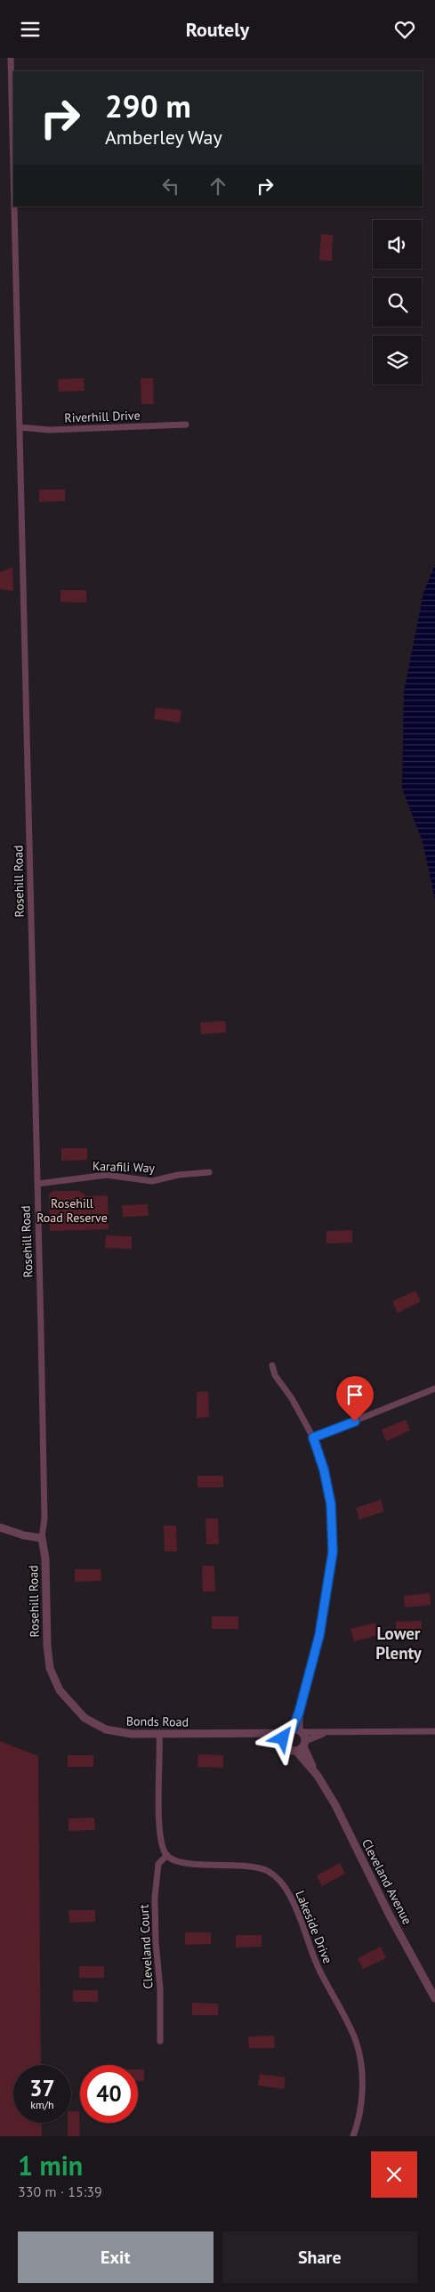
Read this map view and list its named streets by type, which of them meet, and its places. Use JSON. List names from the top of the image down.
{
  "streets": {
    "street": [
      "Riverhill Drive",
      "Rosehill Road",
      "Karafili Way",
      "Bonds Road",
      "Cleveland Avenue",
      "Lakeside Drive",
      "Cleveland Court"
    ]
  },
  "crossings": [
    ["Riverhill Drive", "Rosehill Road"],
    ["Rosehill Road", "Karafili Way"],
    ["Rosehill Road", "Bonds Road"],
    ["Bonds Road", "Cleveland Avenue"],
    ["Lakeside Drive", "Cleveland Court"]
  ],
  "districts": ["Lower Plenty"],
  "parks": ["Rosehill Road Reserve"],
  "page": {
    "header": "Routely",
    "turn": ["290 m", "Amberley Way"],
    "speed": "37 km/h",
    "limit": "40",
    "heading": ["1 min", "330 m · 15:39"],
    "buttons": ["Exit", "Share"]
  }
}
